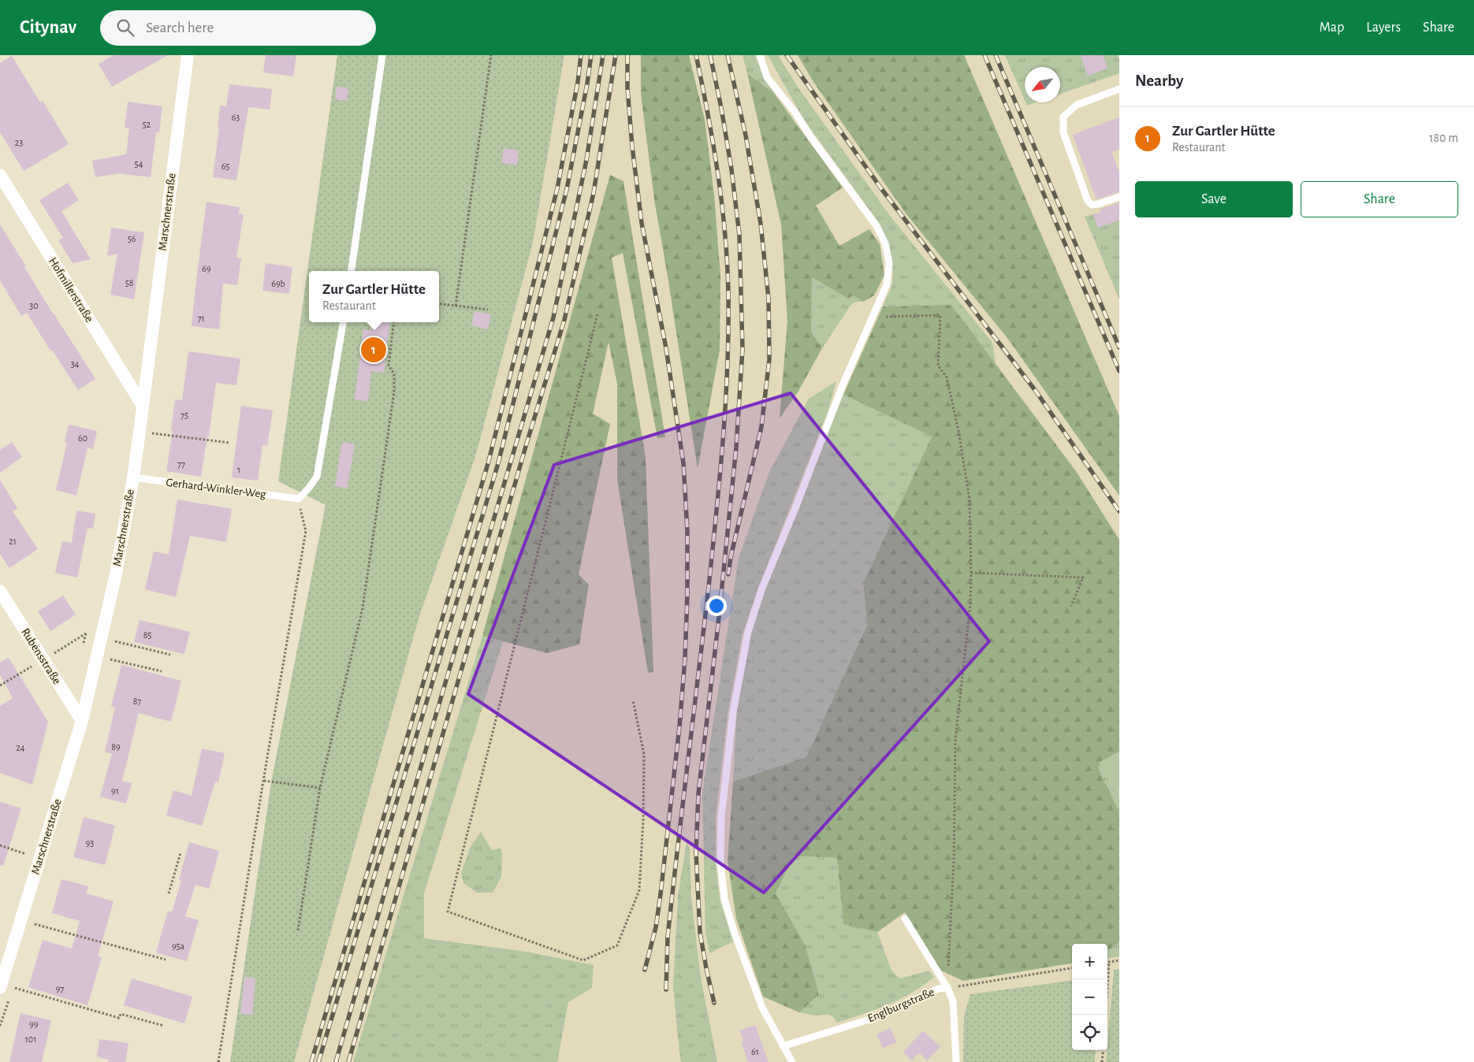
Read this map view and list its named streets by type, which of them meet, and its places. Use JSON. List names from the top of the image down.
{
  "streets": {
    "street": ["Marschnerstraße", "Hofmillerstraße", "Rubensstraße"],
    "lane": ["Gerhard-Winkler-Weg", "Englburgstraße"]
  },
  "crossings": [
    ["Marschnerstraße", "Hofmillerstraße"],
    ["Marschnerstraße", "Gerhard-Winkler-Weg"],
    ["Marschnerstraße", "Rubensstraße"]
  ],
  "house_numbers": [
    "63",
    "52",
    "23",
    "54",
    "65",
    "56",
    "69",
    "58",
    "69b",
    "30",
    "71",
    "34",
    "75",
    "60",
    "77",
    "1",
    "21",
    "85",
    "87",
    "89",
    "24",
    "91",
    "93",
    "95a",
    "97",
    "99",
    "101",
    "61"
  ],
  "north": "bottom left",
  "page": {
    "header": "Citynav",
    "search": "Search here",
    "nav": ["Map", "Layers", "Share"],
    "heading": "Nearby",
    "list": [
      {
        "mark": "1",
        "name": "Zur Gartler Hütte",
        "note": "Restaurant",
        "value": "180 m"
      }
    ],
    "buttons": ["Save", "Share"],
    "popup": ["Zur Gartler Hütte", "Restaurant"],
    "pins": "1",
    "map_buttons": ["+", "−"]
  }
}
